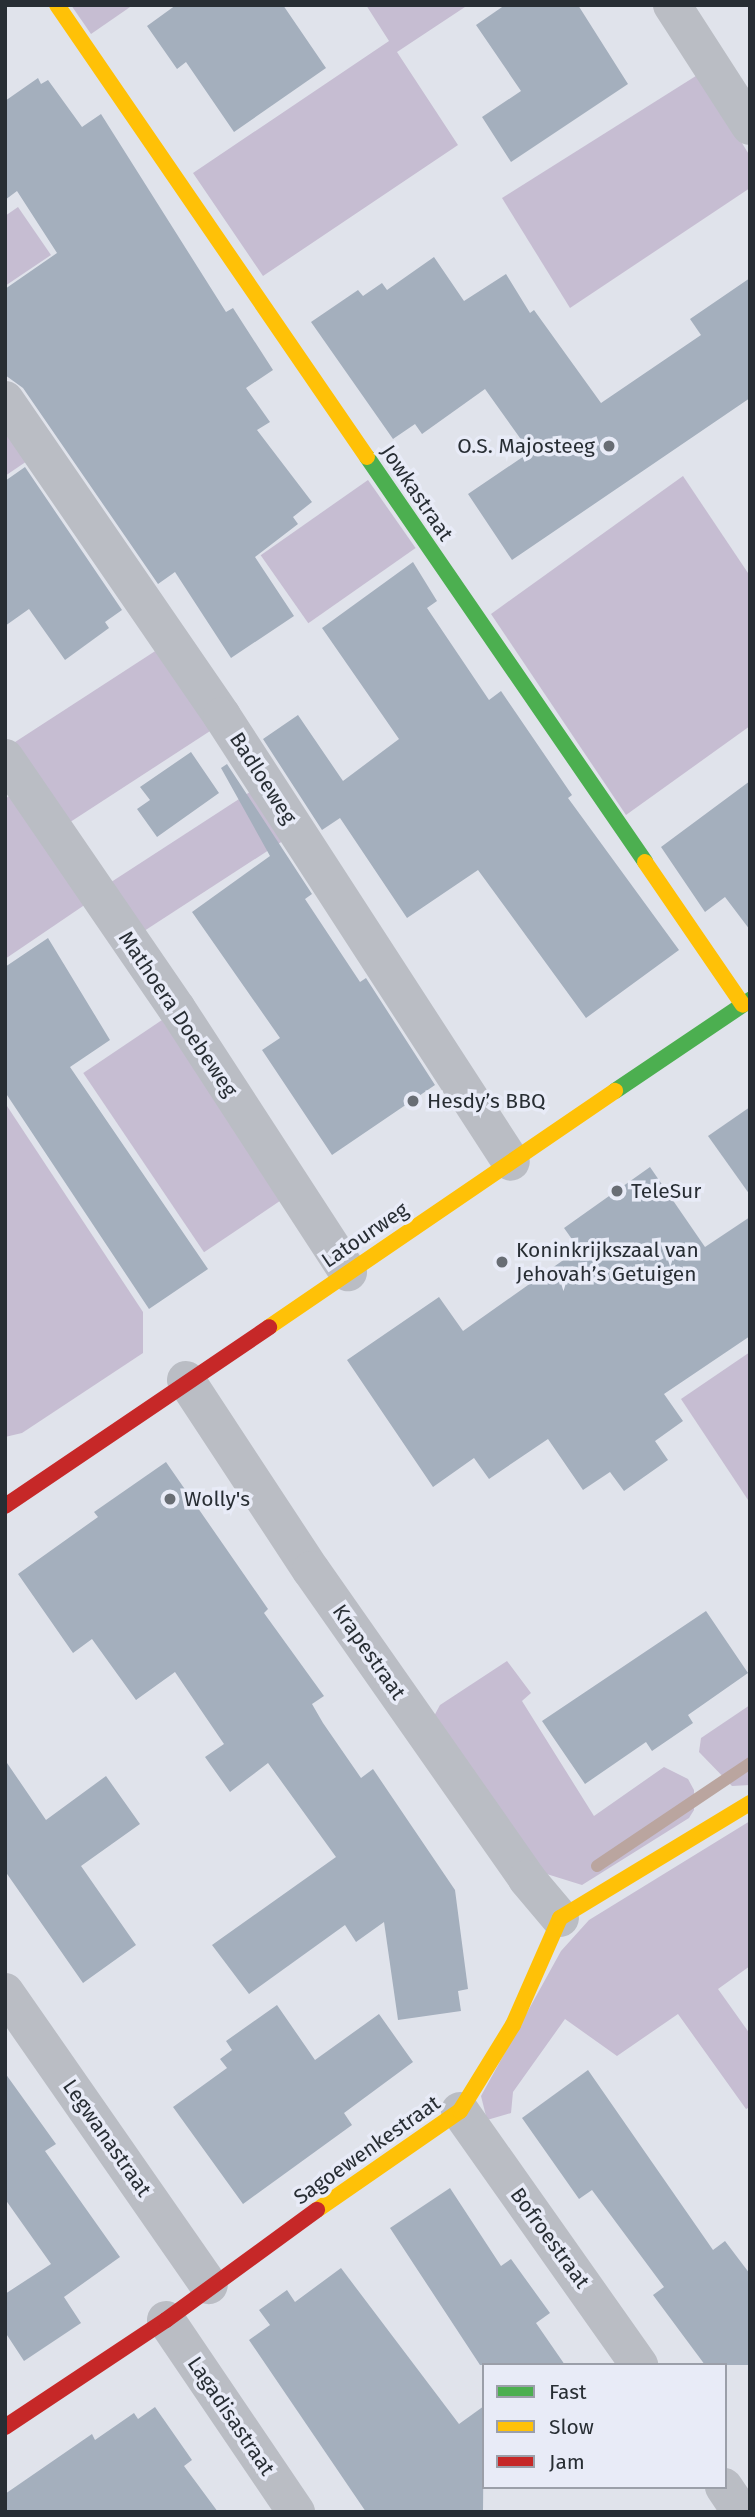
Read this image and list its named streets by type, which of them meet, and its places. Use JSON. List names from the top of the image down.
{
  "streets": {
    "street": [
      "Jowkastraat",
      "Badloeweg",
      "Mathoera Doebeweg",
      "Latourweg",
      "Krapestraat",
      "Legwanastraat",
      "Sagoewenkestraat",
      "Bofroestraat",
      "Lagadisastraat"
    ]
  },
  "crossings": [
    ["Jowkastraat", "Latourweg"],
    ["Badloeweg", "Latourweg"],
    ["Mathoera Doebeweg", "Latourweg"],
    ["Latourweg", "Krapestraat"],
    ["Krapestraat", "Sagoewenkestraat"],
    ["Legwanastraat", "Sagoewenkestraat"],
    ["Sagoewenkestraat", "Bofroestraat"],
    ["Sagoewenkestraat", "Lagadisastraat"]
  ],
  "places": [
    "O.S. Majosteeg",
    "Hesdy’s BBQ",
    "TeleSur",
    "Koninkrijkszaal van Jehovah’s Getuigen",
    "Wolly's"
  ],
  "legend": ["Fast", "Slow", "Jam"]
}
